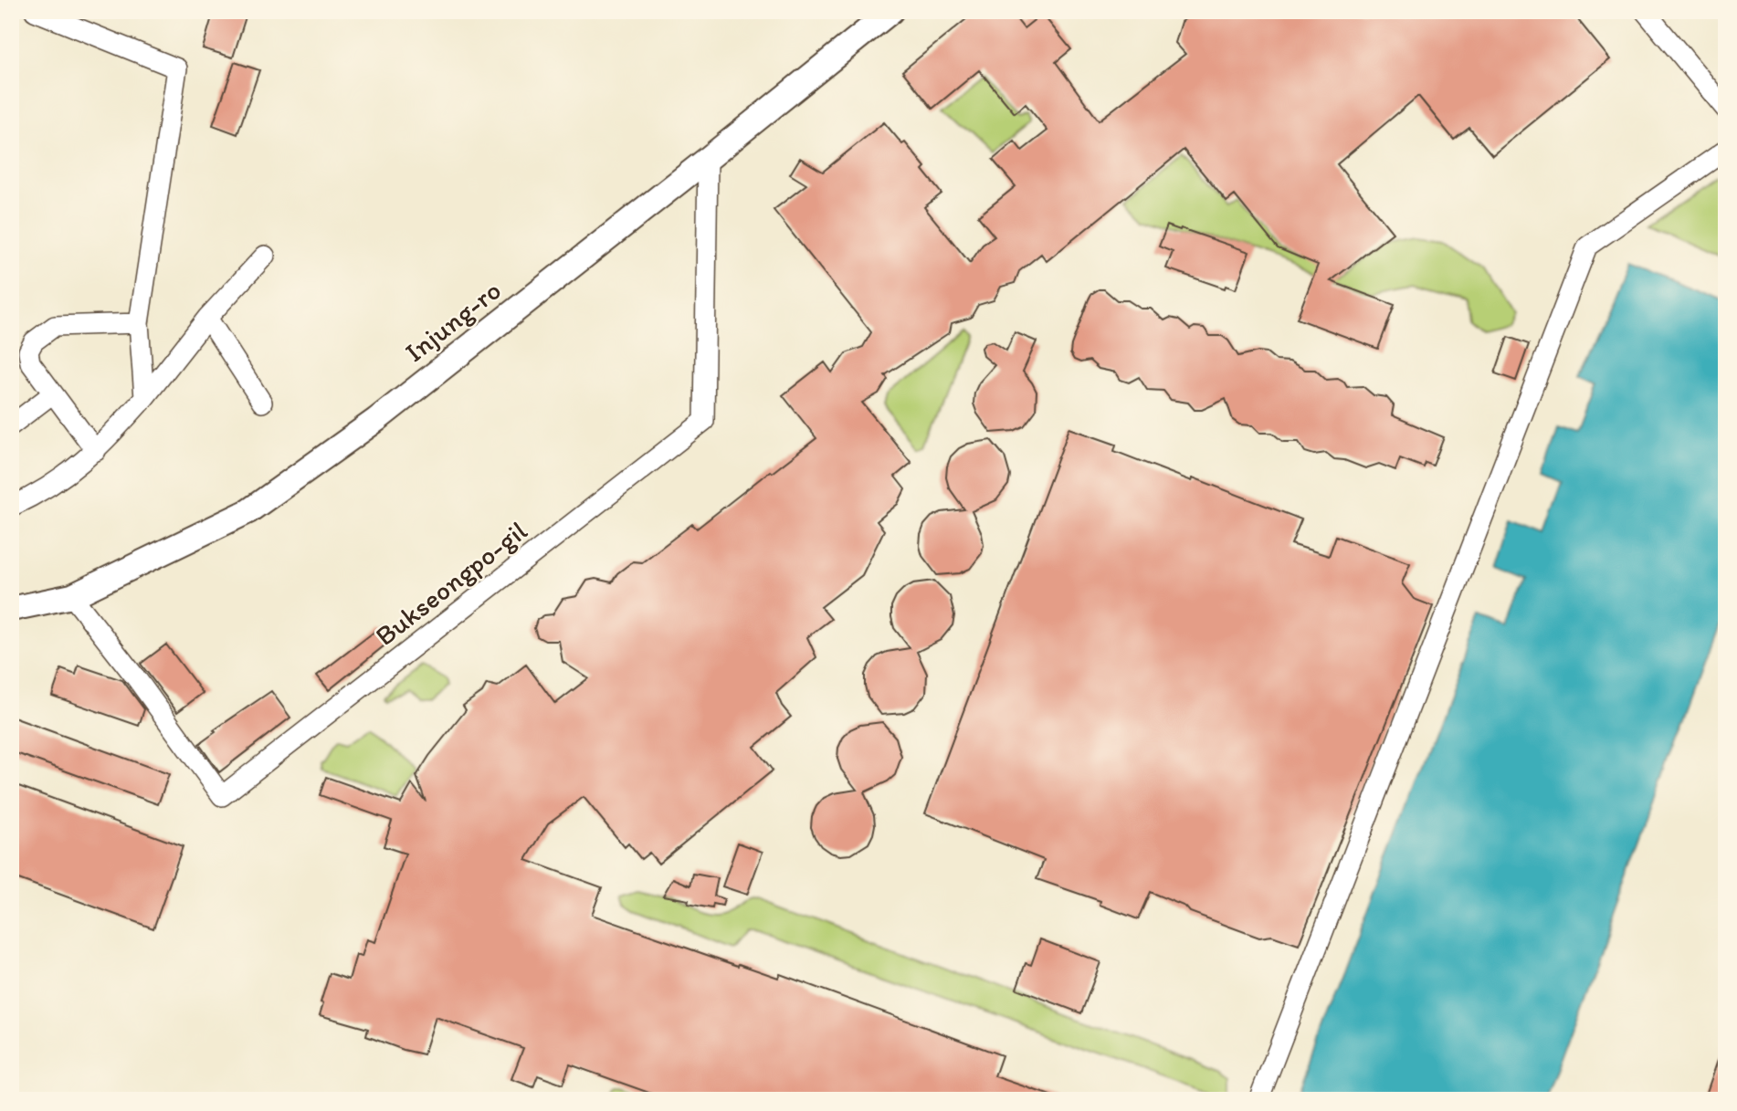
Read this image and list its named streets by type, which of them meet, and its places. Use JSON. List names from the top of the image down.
{
  "streets": {
    "main road": ["Injung-ro"],
    "street": ["Bukseongpo-gil"]
  },
  "crossings": [
    ["Injung-ro", "Bukseongpo-gil"]
  ]
}
